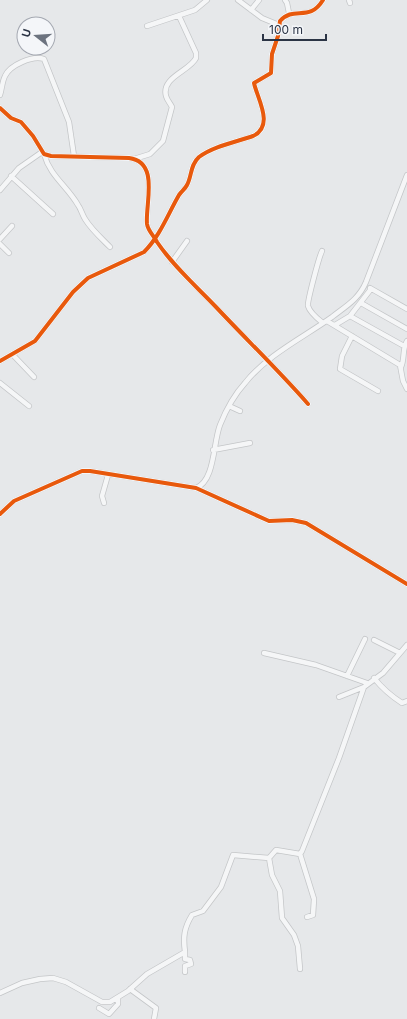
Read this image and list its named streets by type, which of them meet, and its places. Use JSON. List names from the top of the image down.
{
  "scale_bar": "100 m",
  "north": "left"
}
